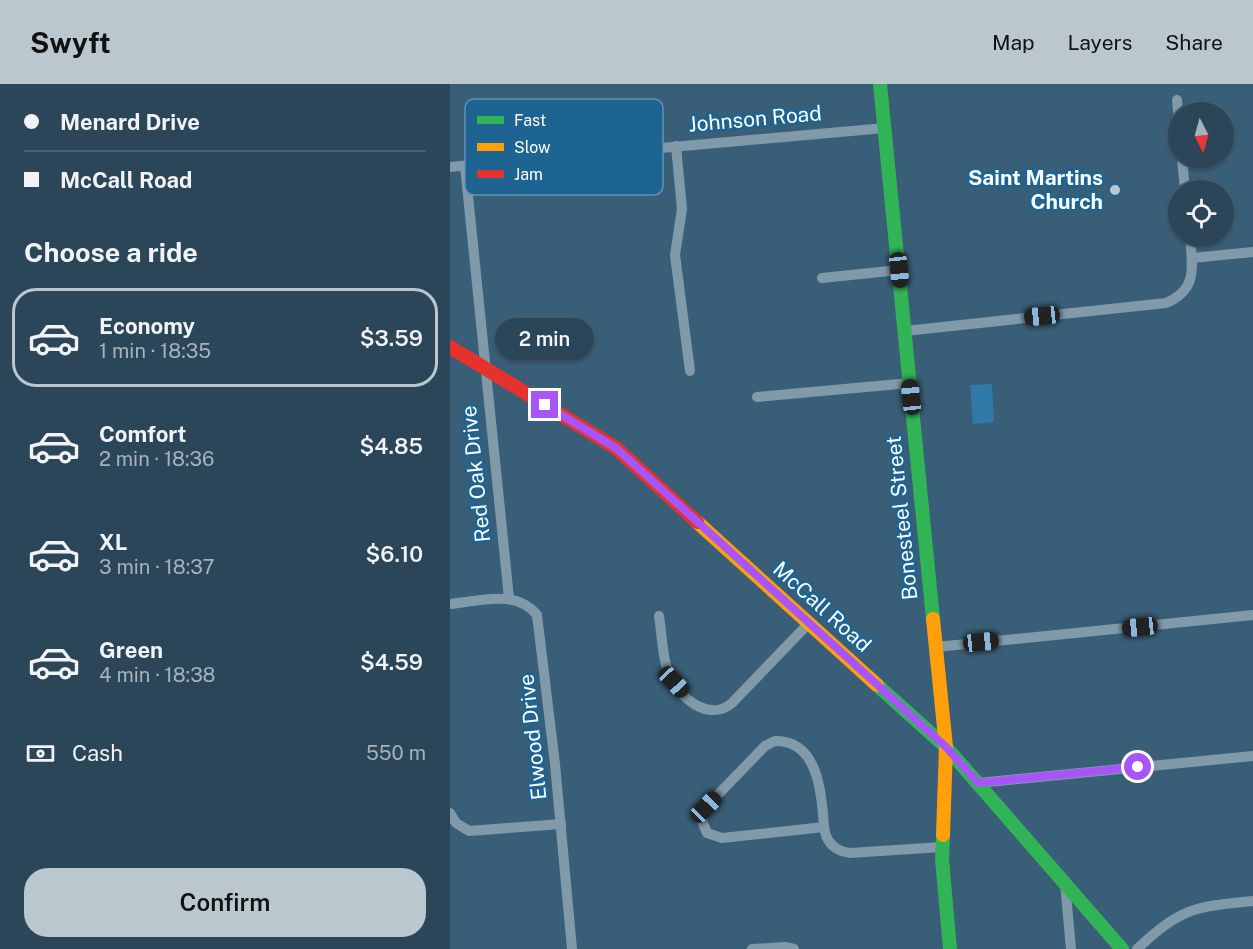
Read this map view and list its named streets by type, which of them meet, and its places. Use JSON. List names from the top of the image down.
{
  "streets": {
    "street": [
      "Johnson Road",
      "Red Oak Drive",
      "Bonesteel Street",
      "McCall Road",
      "Elwood Drive"
    ]
  },
  "crossings": [
    ["Johnson Road", "Bonesteel Street"],
    ["Red Oak Drive", "McCall Road"],
    ["Red Oak Drive", "Elwood Drive"],
    ["Bonesteel Street", "McCall Road"]
  ],
  "places": ["Saint Martins Church"],
  "legend": ["Fast", "Slow", "Jam"],
  "north": "bottom",
  "page": {
    "header": "Swyft",
    "nav": ["Map", "Layers", "Share"],
    "banner": ["Menard Drive", "McCall Road"],
    "heading": "Choose a ride",
    "list": [
      {
        "name": "Economy",
        "note": "1 min · 18:35",
        "value": "$3.59"
      },
      {
        "name": "Comfort",
        "note": "2 min · 18:36",
        "value": "$4.85"
      },
      {
        "name": "XL",
        "note": "3 min · 18:37",
        "value": "$6.10"
      },
      {
        "name": "Green",
        "note": "4 min · 18:38",
        "value": "$4.59"
      }
    ],
    "bubble": "2 min",
    "pay": ["Cash", "550 m"],
    "buttons": "Confirm"
  }
}
